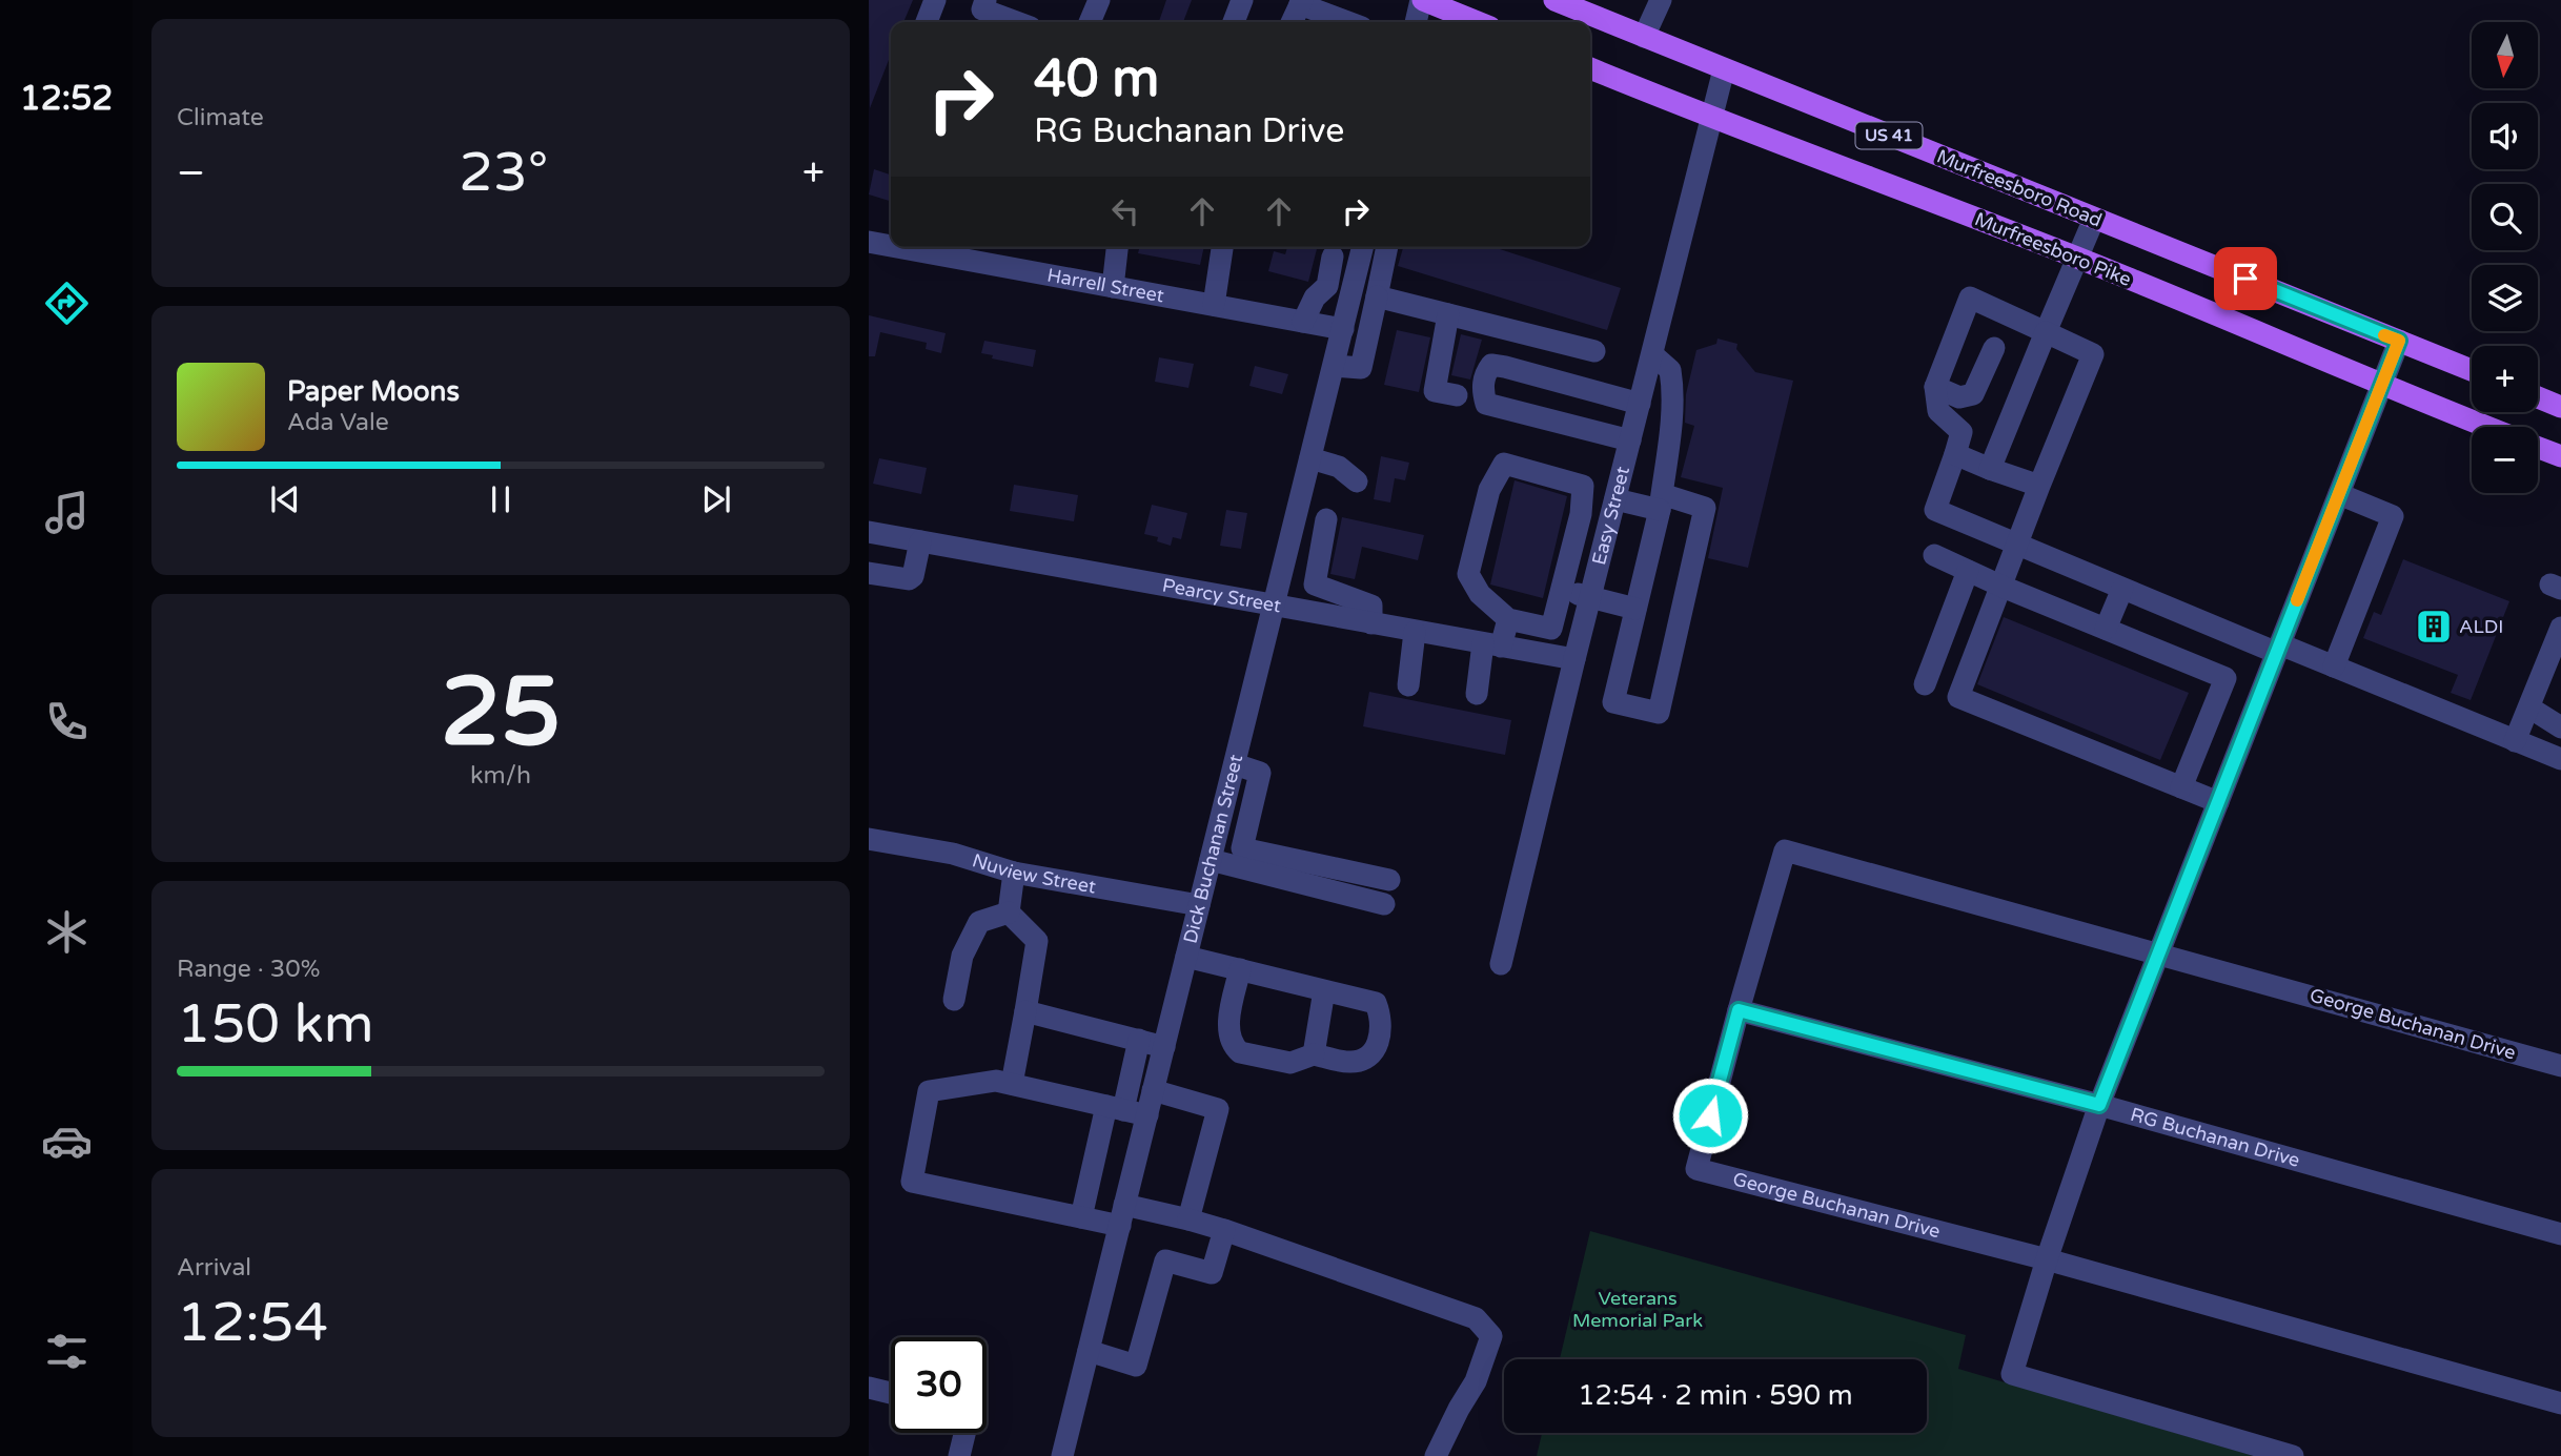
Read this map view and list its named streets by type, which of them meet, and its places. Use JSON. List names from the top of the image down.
{
  "streets": {
    "main road": ["US 41", "Murfreesboro Road", "Murfreesboro Pike"],
    "street": [
      "Harrell Street",
      "Easy Street",
      "Pearcy Street",
      "Dick Buchanan Street",
      "Nuview Street",
      "George Buchanan Drive",
      "RG Buchanan Drive"
    ]
  },
  "crossings": [
    ["Murfreesboro Road", "Easy Street"],
    ["Murfreesboro Pike", "Easy Street"],
    ["Harrell Street", "Dick Buchanan Street"],
    ["Easy Street", "Pearcy Street"],
    ["Pearcy Street", "Dick Buchanan Street"],
    ["Dick Buchanan Street", "Nuview Street"],
    ["George Buchanan Drive", "RG Buchanan Drive"]
  ],
  "parks": ["Veterans Memorial Park"],
  "places": {
    "building": ["ALDI"]
  },
  "north": "bottom",
  "page": {
    "tabs": "12:52",
    "tile": [
      "Climate",
      ["25", "km/h"],
      ["Range · 30%", "150 km"],
      ["Arrival", "12:54"]
    ],
    "map_buttons": ["+", "−"],
    "turn": ["40 m", "RG Buchanan Drive"],
    "heat": ["−", "23°", "+"],
    "song": ["Paper Moons", "Ada Vale"],
    "limit": "30",
    "trip": "12:54 · 2 min · 590 m"
  }
}
